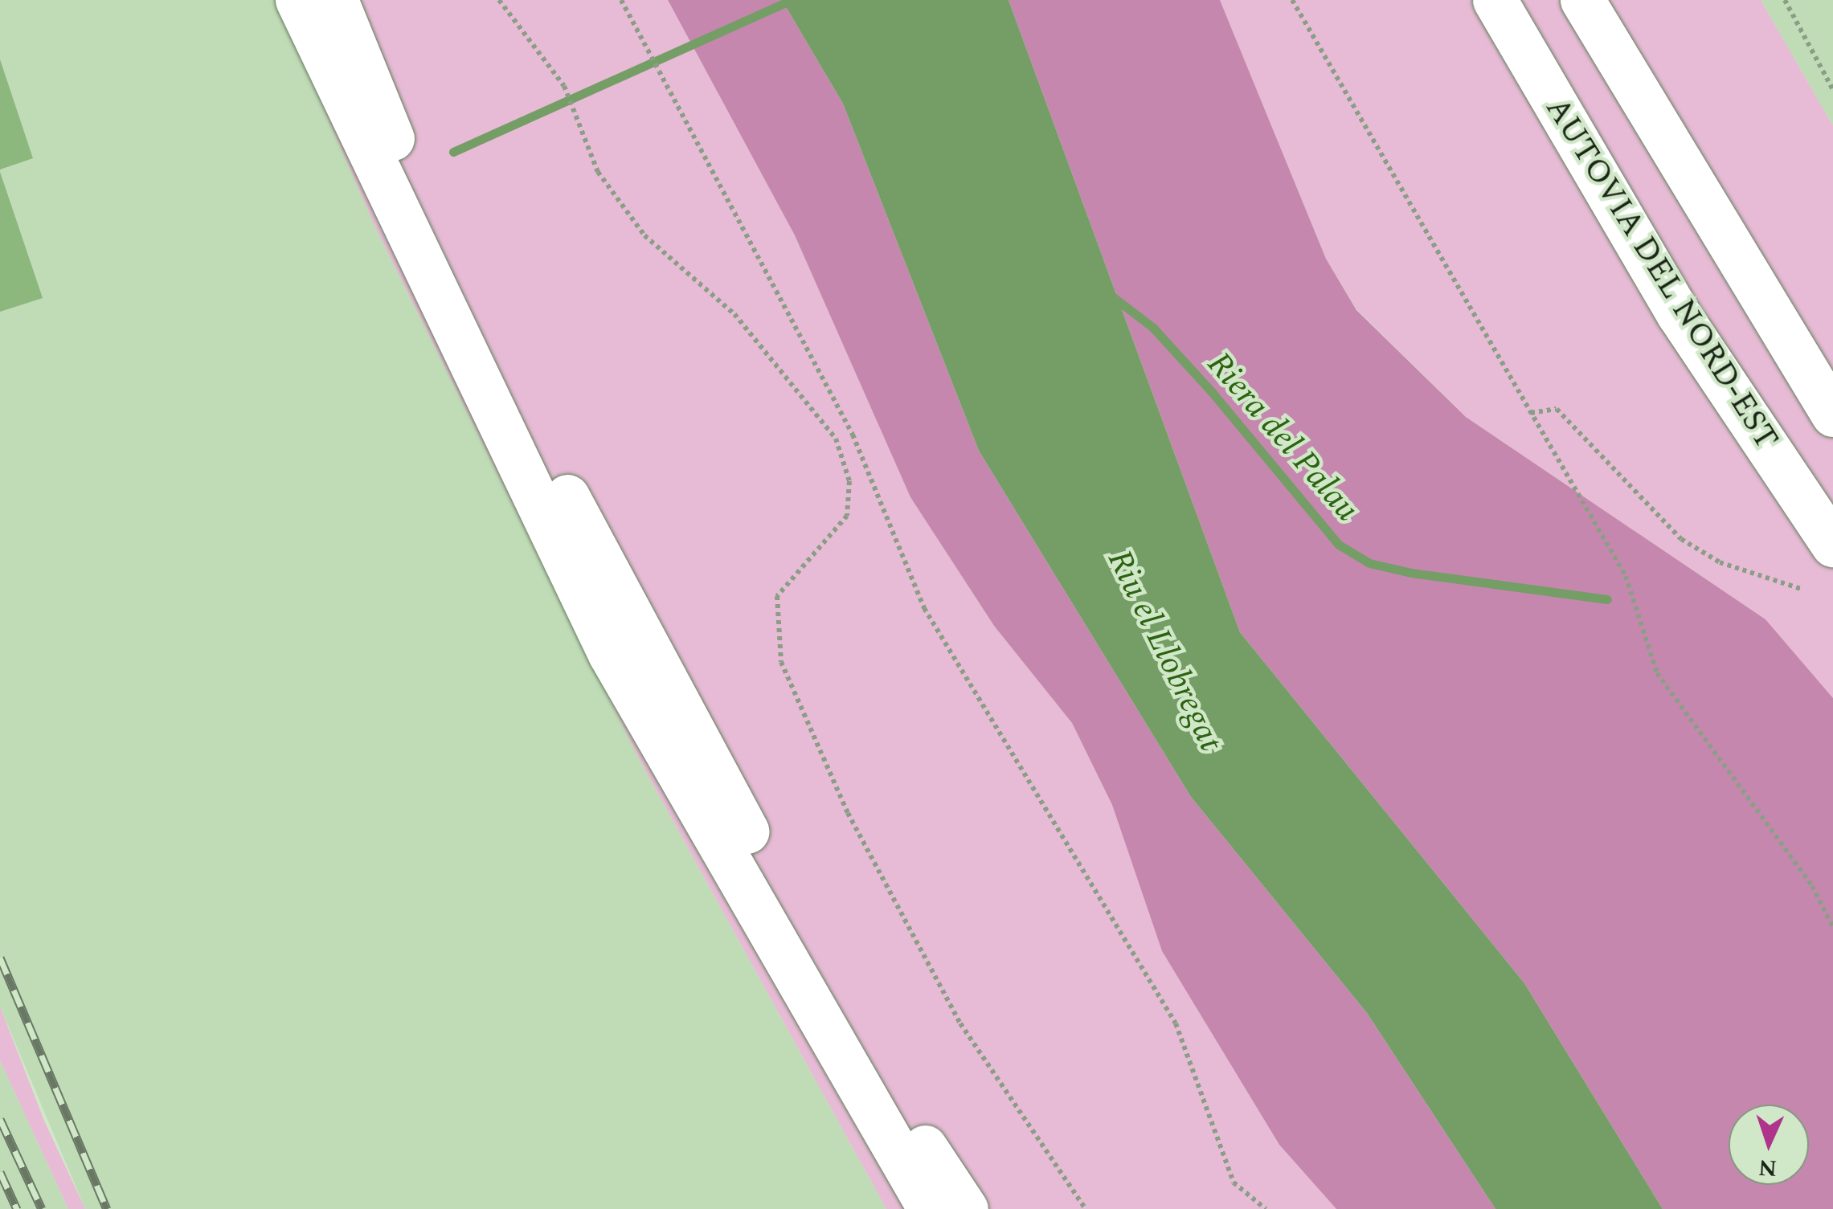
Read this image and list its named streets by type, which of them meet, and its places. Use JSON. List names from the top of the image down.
{
  "streets": {
    "main road": ["AUTOVIA DEL NORD-EST"]
  },
  "water": ["Riera del Palau", "Riu el Llobregat"],
  "north": "bottom"
}
